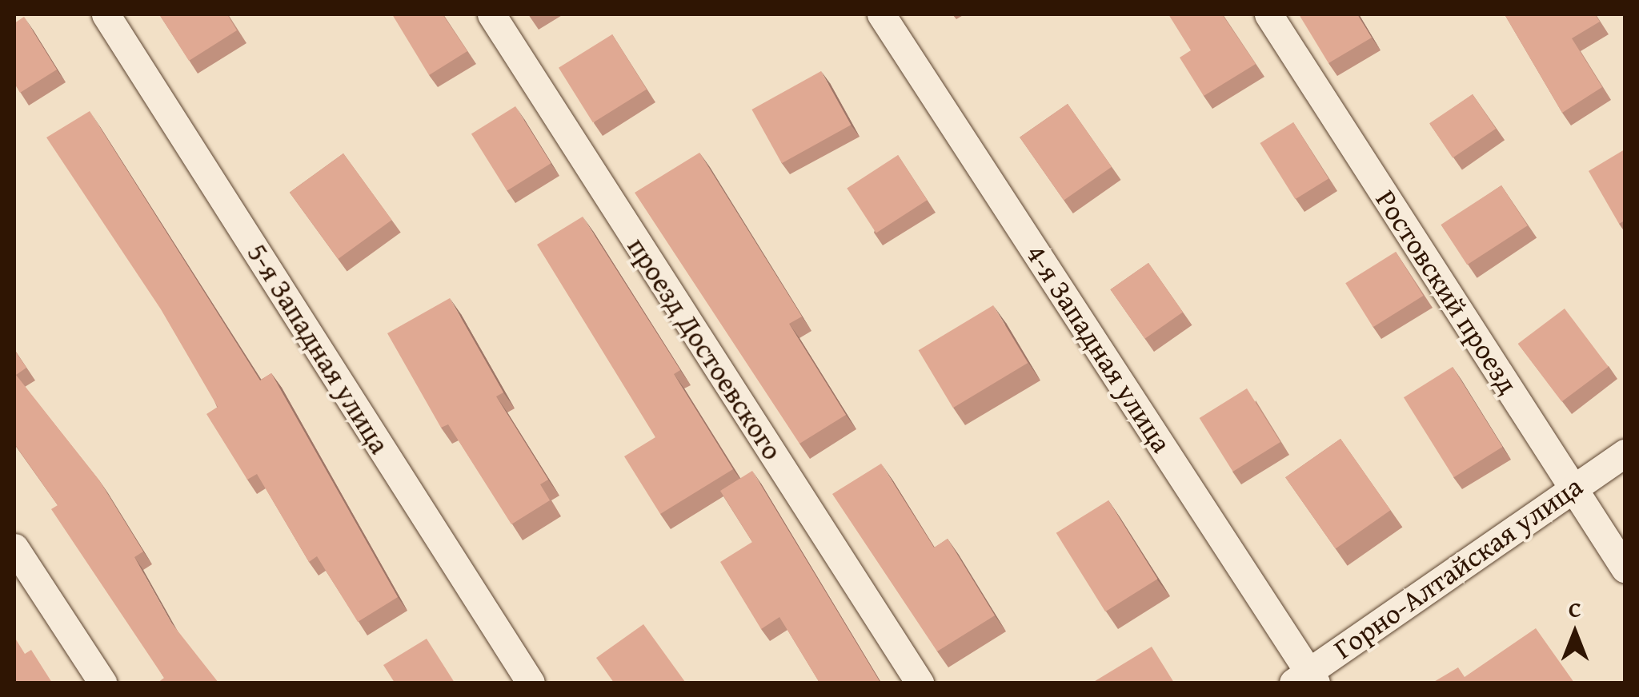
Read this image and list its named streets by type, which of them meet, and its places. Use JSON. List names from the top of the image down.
{
  "streets": {
    "street": [
      "Ростовский проезд",
      "5-я Западная улица",
      "проезд Достоевского",
      "4-я Западная улица",
      "Горно-Алтайская улица"
    ]
  },
  "crossings": [
    ["Ростовский проезд", "Горно-Алтайская улица"],
    ["4-я Западная улица", "Горно-Алтайская улица"]
  ],
  "north": "top"
}
